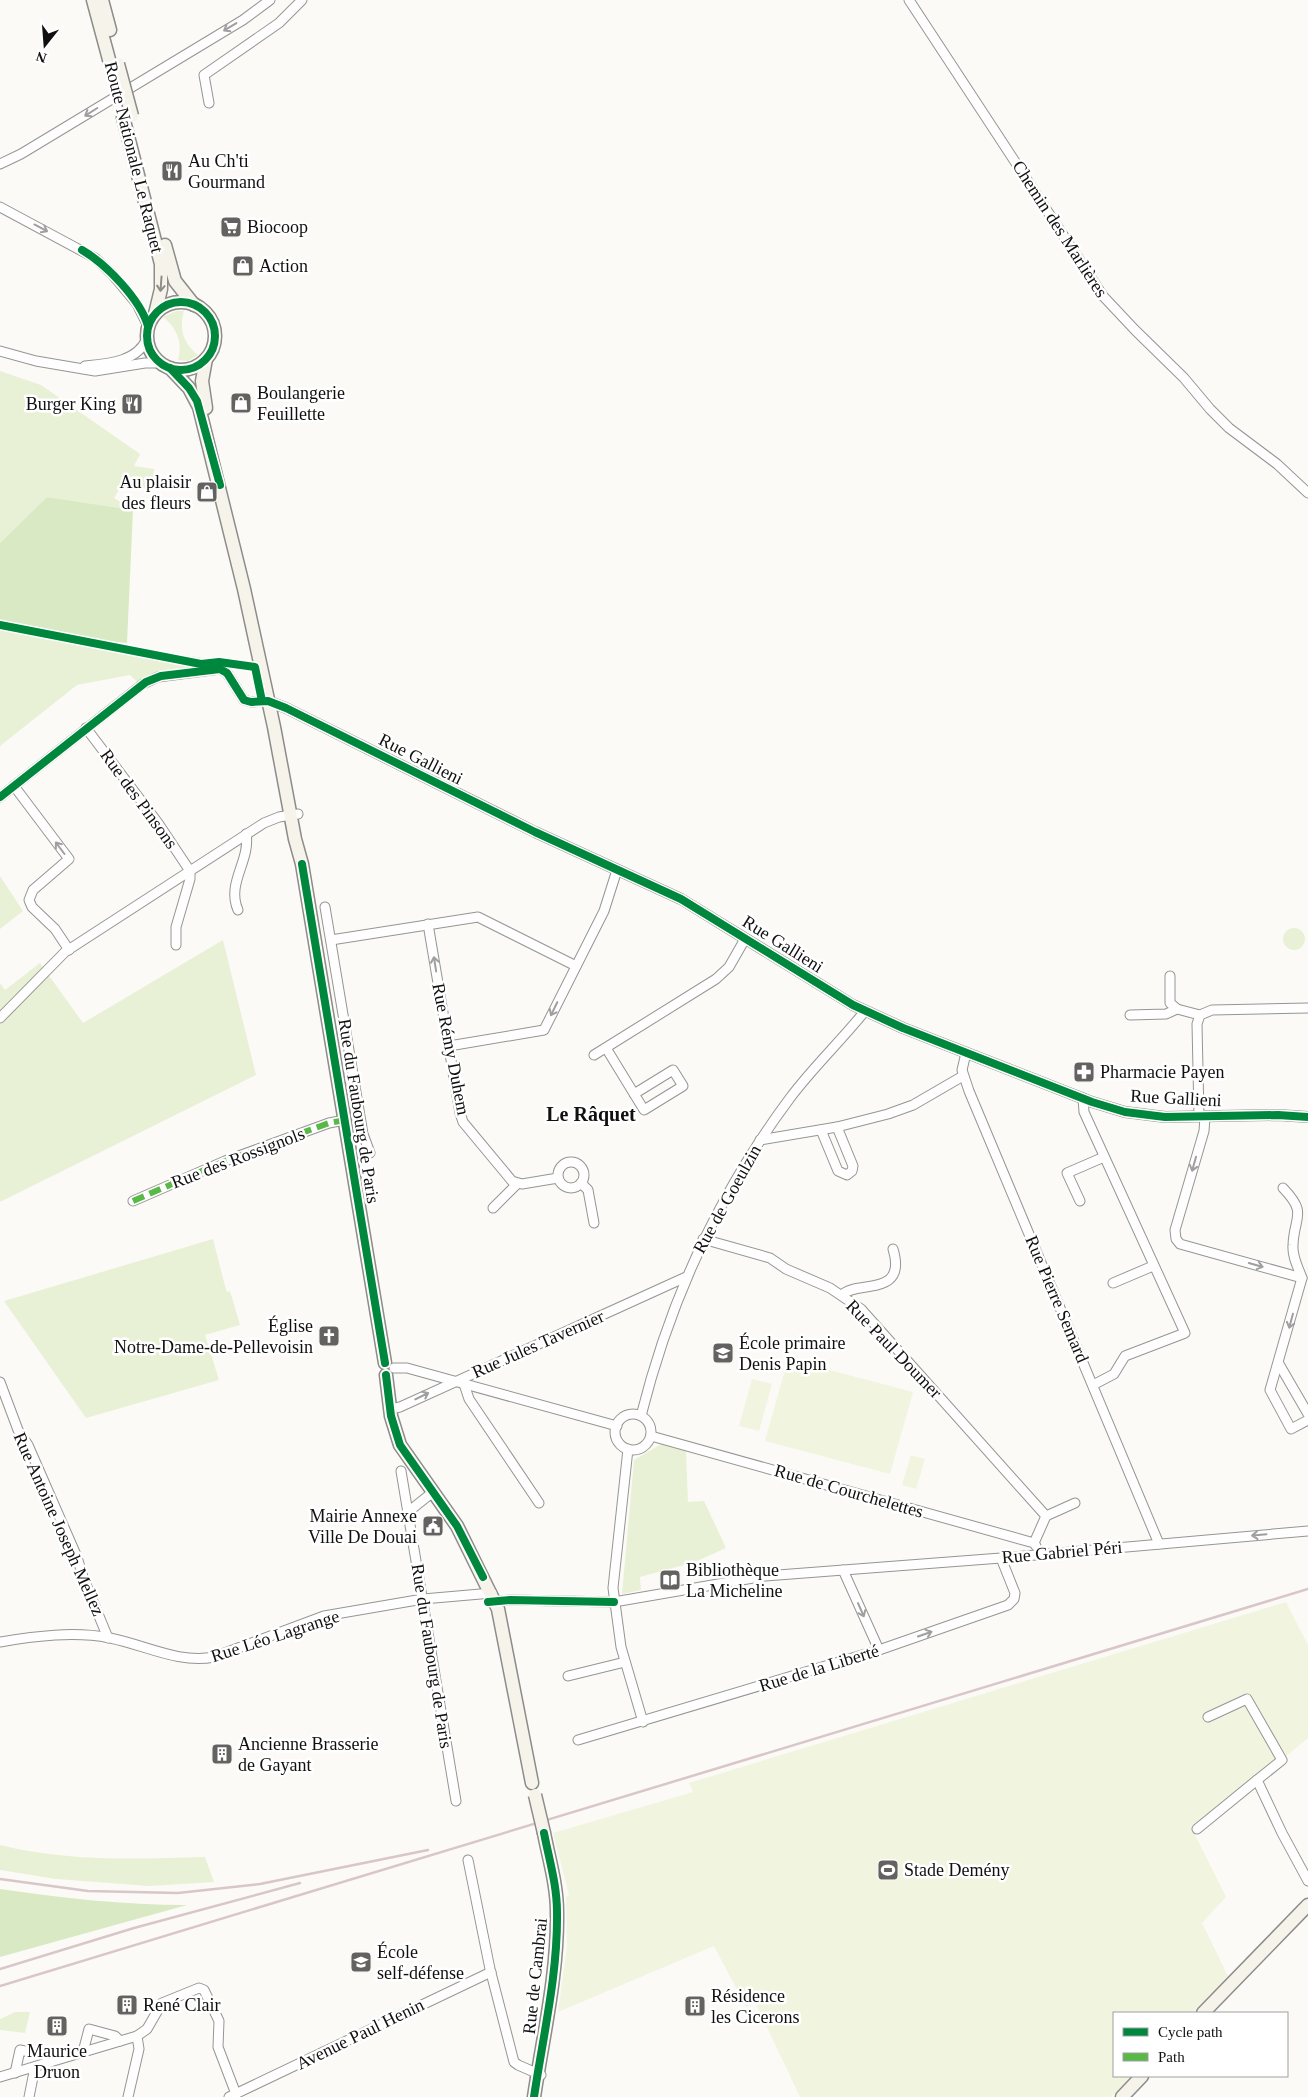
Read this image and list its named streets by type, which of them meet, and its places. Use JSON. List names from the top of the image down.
{
  "streets": {
    "main road": ["Route Nationale Le Raquet", "Rue du Faubourg de Paris", "Rue de Cambrai"],
    "street": [
      "Chemin des Marlières",
      "Rue Gallieni",
      "Rue des Pinsons",
      "Rue Rémy Duhem",
      "Rue des Rossignols",
      "Rue de Goeulzin",
      "Rue Pierre Semard",
      "Rue Jules Tavernier",
      "Rue Paul Doumer",
      "Rue de Courchelettes",
      "Rue Antoine Joseph Mellez",
      "Rue Gabriel Péri",
      "Rue Léo Lagrange",
      "Rue de la Liberté",
      "Avenue Paul Henin"
    ]
  },
  "crossings": [
    ["Route Nationale Le Raquet", "Rue du Faubourg de Paris"],
    ["Rue Gallieni", "Rue du Faubourg de Paris"],
    ["Rue Gallieni", "Rue de Goeulzin"],
    ["Rue Gallieni", "Rue Pierre Semard"],
    ["Rue du Faubourg de Paris", "Rue des Rossignols"],
    ["Rue du Faubourg de Paris", "Rue Jules Tavernier"],
    ["Rue du Faubourg de Paris", "Rue Léo Lagrange"],
    ["Rue du Faubourg de Paris", "Rue de Cambrai"],
    ["Rue de Goeulzin", "Rue Jules Tavernier"],
    ["Rue de Goeulzin", "Rue Paul Doumer"],
    ["Rue de Goeulzin", "Rue de Courchelettes"],
    ["Rue Pierre Semard", "Rue Gabriel Péri"],
    ["Rue Antoine Joseph Mellez", "Rue Léo Lagrange"],
    ["Rue Gabriel Péri", "Rue Léo Lagrange"],
    ["Rue Gabriel Péri", "Rue de la Liberté"],
    ["Rue de Cambrai", "Avenue Paul Henin"]
  ],
  "one_way": ["Rue Rémy Duhem"],
  "districts": ["Le Râquet"],
  "places": {
    "restaurant": ["Au Ch'ti Gourmand", "Burger King"],
    "supermarket": ["Biocoop"],
    "shop": ["Action", "Boulangerie Feuillette", "Au plaisir des fleurs"],
    "pharmacy": ["Pharmacie Payen"],
    "church": ["Église Notre-Dame-de-Pellevoisin"],
    "school or university": ["École primaire Denis Papin", "École self-défense"],
    "public building": ["Mairie Annexe Ville De Douai"],
    "library": ["Bibliothèque La Micheline"],
    "building": [
      "Ancienne Brasserie de Gayant",
      "René Clair",
      "Résidence les Cicerons",
      "Maurice Druon"
    ],
    "sports": ["Stade Demény"]
  },
  "legend": ["Cycle path", "Path"],
  "north": "bottom"
}
